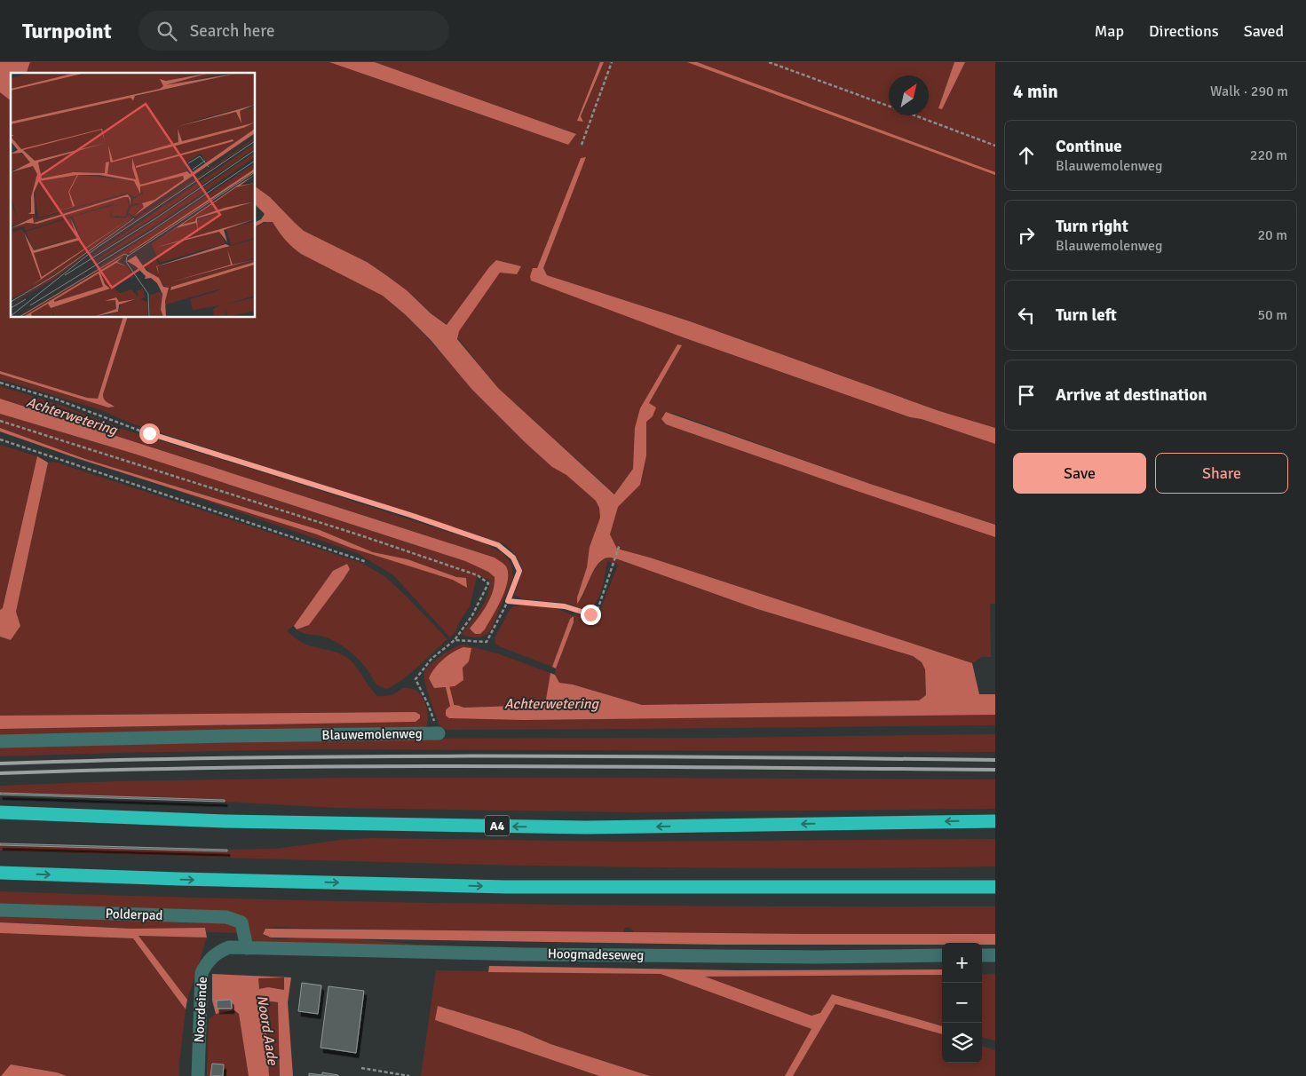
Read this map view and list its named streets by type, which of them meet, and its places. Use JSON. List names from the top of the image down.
{
  "streets": {
    "highway": ["A4"],
    "street": [
      "Blauwemolenweg",
      "Polderpad",
      "Hoogmadeseweg",
      "Noordeinde"
    ]
  },
  "crossings": [
    ["Polderpad", "Hoogmadeseweg"],
    ["Polderpad", "Noordeinde"],
    ["Hoogmadeseweg", "Noordeinde"]
  ],
  "water": ["Achterwetering", "Noord Aade"],
  "north": "top right",
  "page": {
    "header": "Turnpoint",
    "search": "Search here",
    "nav": ["Map", "Directions", "Saved"],
    "heading": ["4 min", "Walk · 290 m"],
    "list": [
      ["Continue", "Blauwemolenweg", "220 m"],
      ["Turn right", "Blauwemolenweg", "20 m"],
      ["Turn left", "50 m"],
      "Arrive at destination"
    ],
    "buttons": ["Save", "Share"],
    "map_buttons": ["+", "−"]
  }
}
